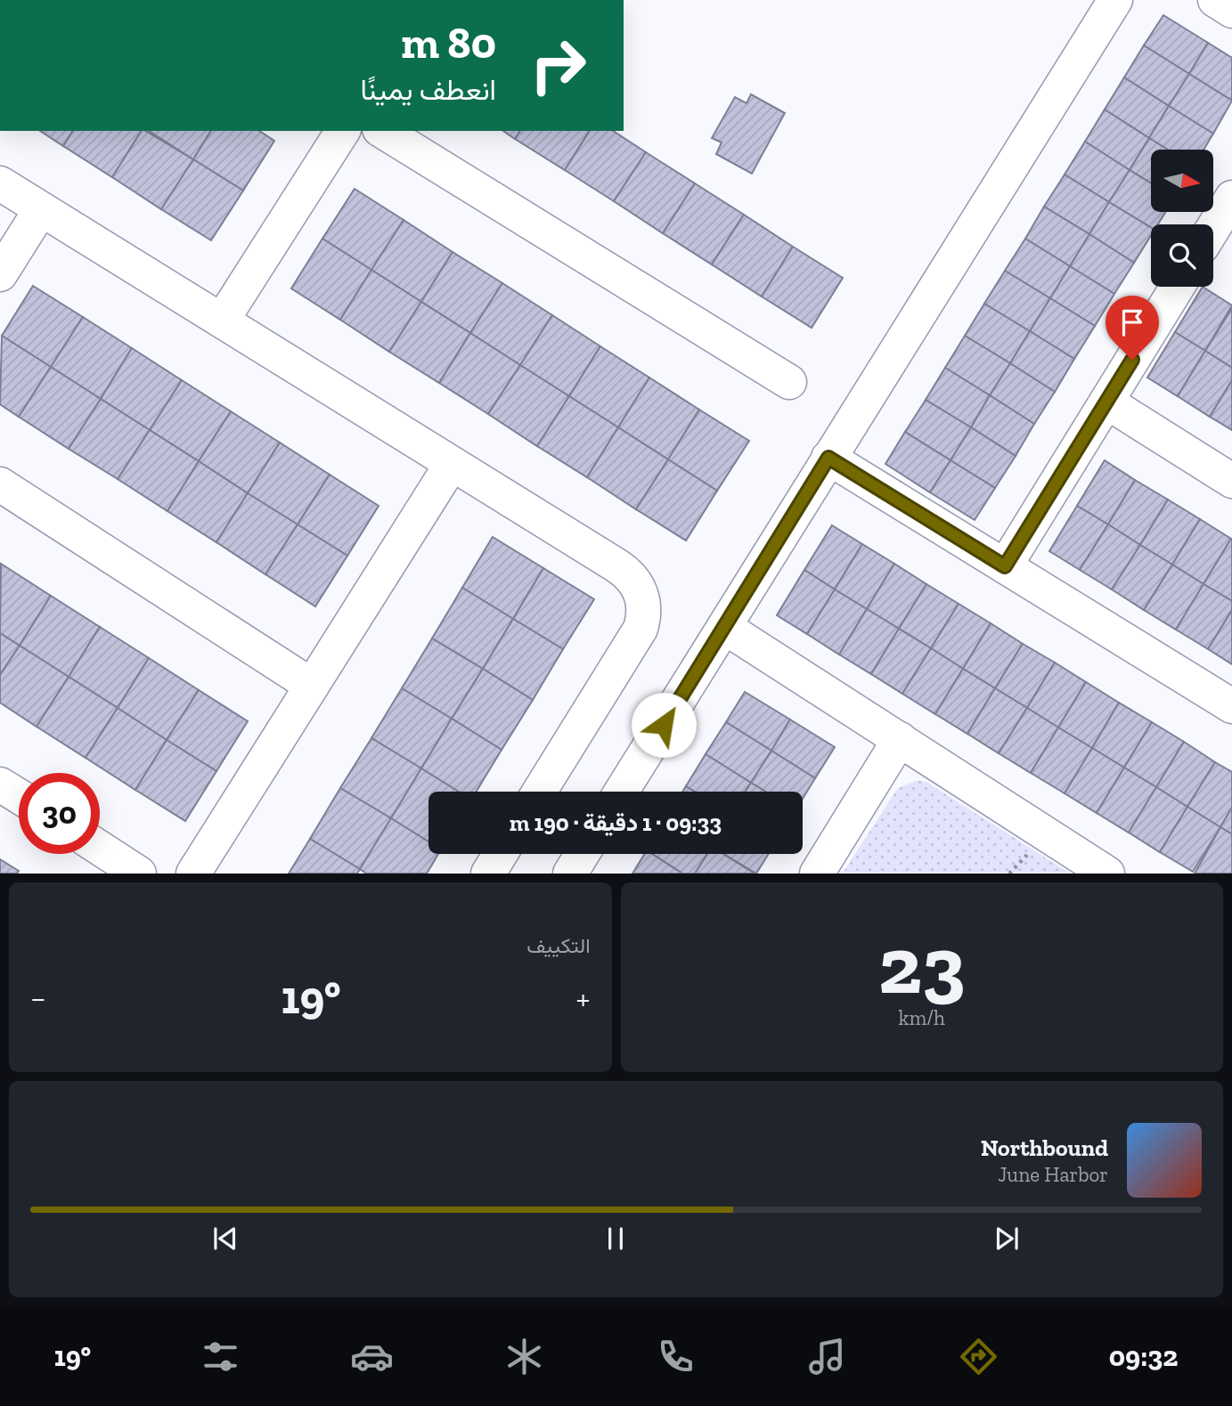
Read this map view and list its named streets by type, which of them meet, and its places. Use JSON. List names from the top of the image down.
{
  "north": "right",
  "page": {
    "turn": ["80 m", "انعطف يمينًا"],
    "limit": "30",
    "trip": "09:33 · 1 دقيقة · 190 m",
    "tile": [
      ["23", "km/h"],
      "التكييف"
    ],
    "heat": ["−", "19°", "+"],
    "song": ["Northbound", "June Harbor"],
    "tabs": ["09:32", "19°"]
  }
}
